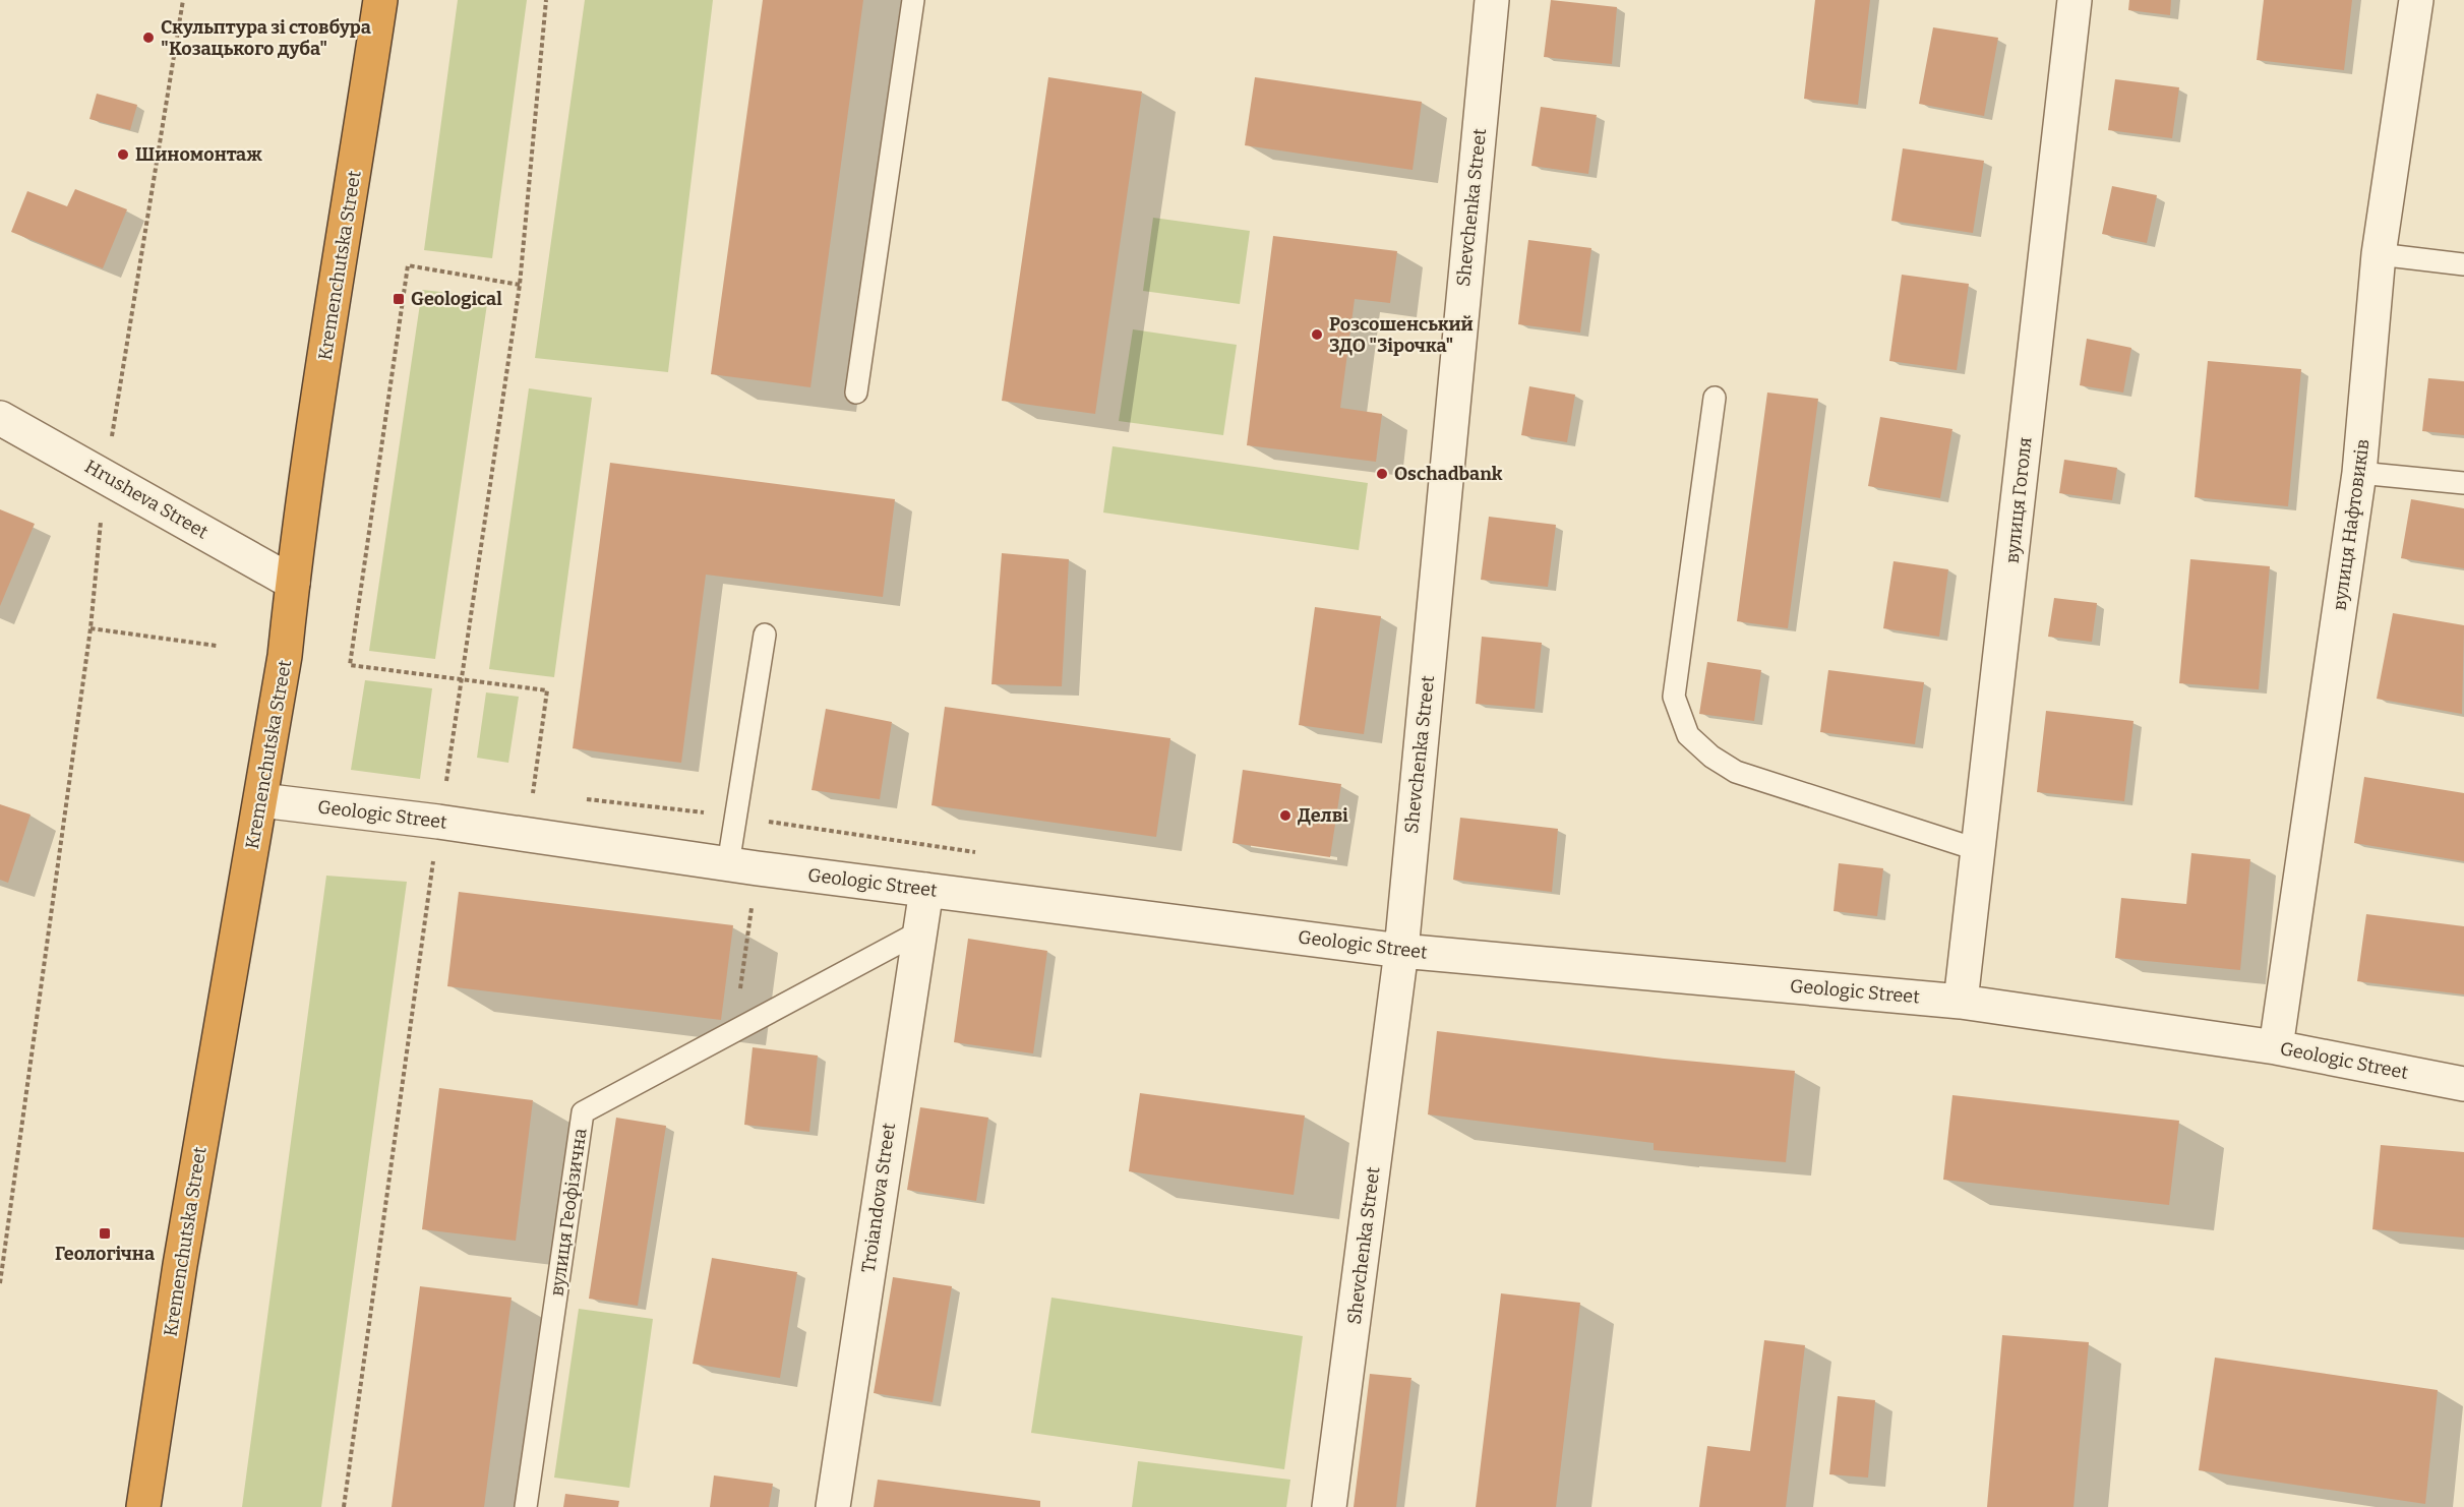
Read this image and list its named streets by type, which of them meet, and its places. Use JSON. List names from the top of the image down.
{
  "streets": {
    "highway": ["Kremenchutska Street"],
    "street": [
      "Shevchenka Street",
      "Hrusheva Street",
      "вулиця Гоголя",
      "вулиця Нафтовиків",
      "Geologic Street",
      "Troiandova Street"
    ],
    "lane": ["вулиця Геофізична"]
  },
  "crossings": [
    ["Shevchenka Street", "Geologic Street"],
    ["Kremenchutska Street", "Hrusheva Street"],
    ["Kremenchutska Street", "Geologic Street"],
    ["вулиця Гоголя", "Geologic Street"],
    ["вулиця Нафтовиків", "Geologic Street"],
    ["Geologic Street", "Troiandova Street"],
    ["Troiandova Street", "вулиця Геофізична"]
  ],
  "places": {
    "other": [
      "Скульптура зі стовбура \"Козацького дуба\"",
      "Шиномонтаж",
      "Розсошенський ЗДО \"Зірочка\"",
      "Oschadbank",
      "Делві"
    ],
    "transit": ["Geological", "Геологічна"]
  }
}
